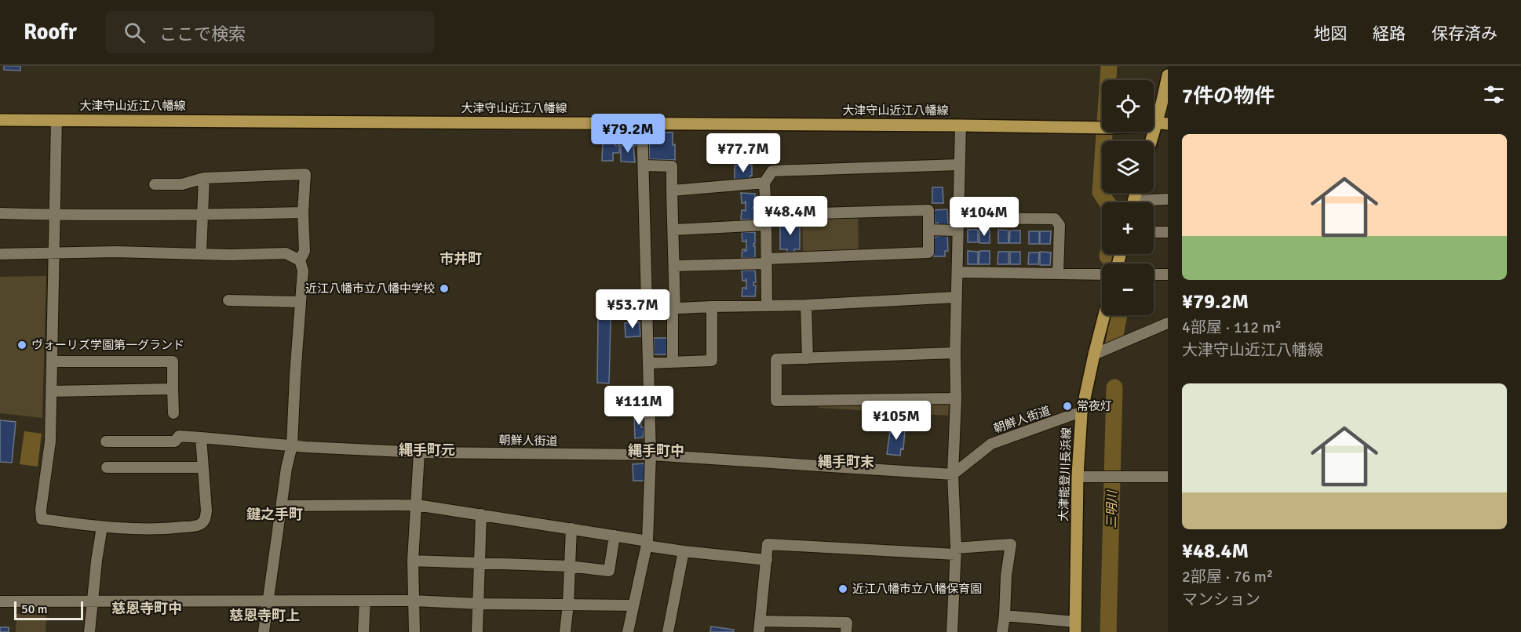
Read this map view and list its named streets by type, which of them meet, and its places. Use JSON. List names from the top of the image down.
{
  "streets": {
    "main road": ["大津守山近江八幡線", "大津能登川長浜線"],
    "street": ["朝鮮人街道"]
  },
  "crossings": [
    ["朝鮮人街道", "大津能登川長浜線"]
  ],
  "districts": [
    "市井町",
    "縄手町元",
    "縄手町中",
    "縄手町末",
    "鍵之手町",
    "慈恩寺町中",
    "慈恩寺町上"
  ],
  "water": ["三明川"],
  "places": [
    "近江八幡市立八幡中学校",
    "ヴォーリズ学園第一グランド",
    "常夜灯",
    "近江八幡市立八幡保育園"
  ],
  "scale_bar": "50 m",
  "page": {
    "header": "Roofr",
    "search": "ここで検索",
    "nav": ["地図", "経路", "保存済み"],
    "heading": "7件の物件",
    "map_buttons": ["+", "−"],
    "price": [
      "¥79.2M",
      "¥77.7M",
      "¥48.4M",
      "¥104M",
      "¥53.7M",
      "¥111M",
      "¥105M"
    ],
    "list": [
      {
        "name": "¥79.2M",
        "note": "4部屋 · 112 m² · 大津守山近江八幡線"
      },
      {
        "name": "¥48.4M",
        "note": "2部屋 · 76 m² · マンション"
      }
    ],
    "scale": "50 m"
  }
}
